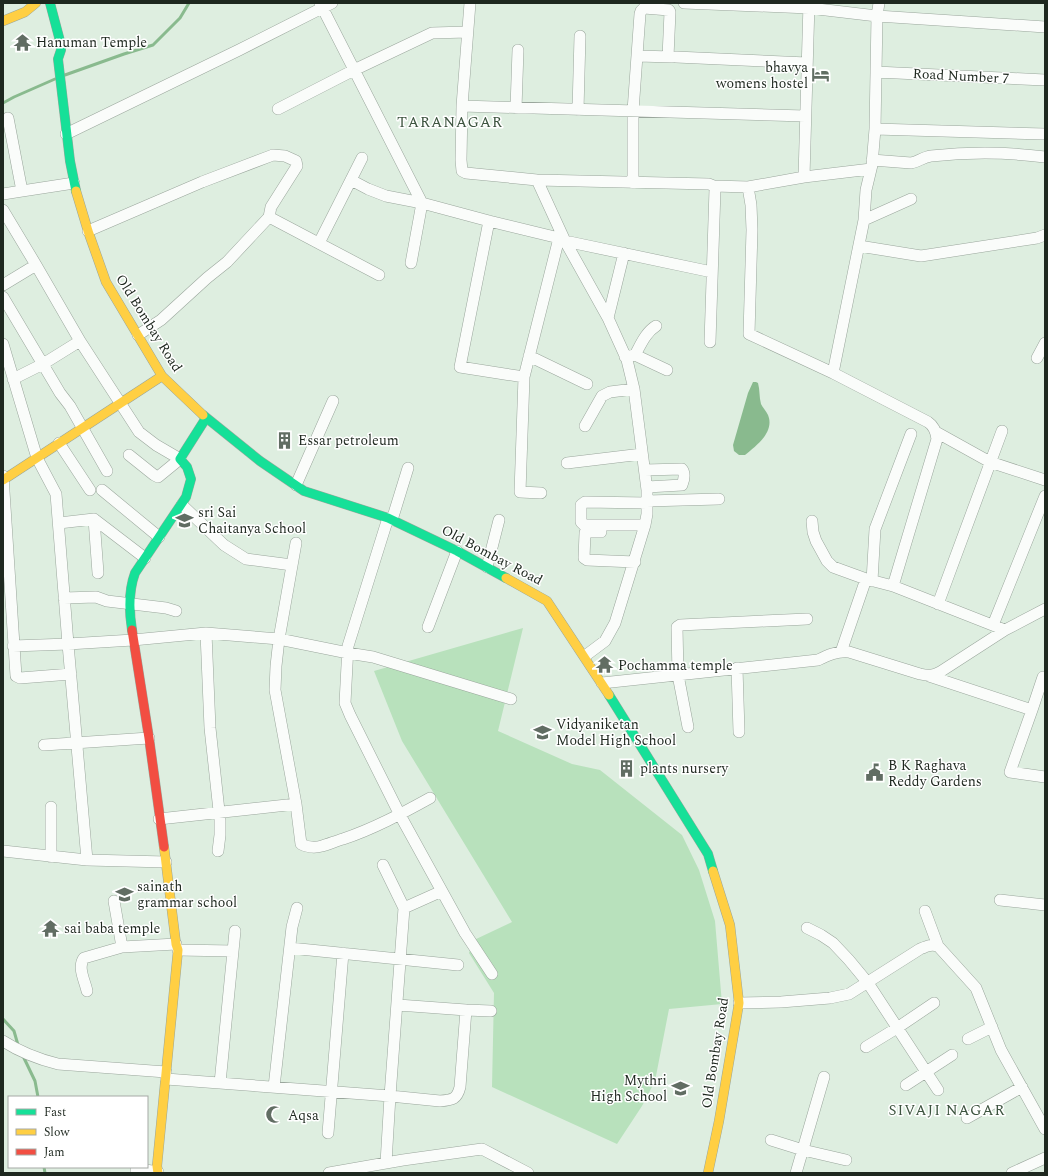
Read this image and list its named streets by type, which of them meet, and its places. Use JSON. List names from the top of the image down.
{
  "streets": {
    "main road": ["Old Bombay Road"],
    "street": ["Road Number 7"]
  },
  "districts": ["TARANAGAR", "SIVAJI NAGAR"],
  "places": {
    "temple": ["Hanuman Temple", "Pochamma temple", "sai baba temple"],
    "hotel": ["bhavya womens hostel"],
    "building": ["Essar petroleum", "plants nursery"],
    "school or university": [
      "sri Sai Chaitanya School",
      "Vidyaniketan Model High School",
      "sainath grammar school",
      "Mythri High School"
    ],
    "public building": ["B K Raghava Reddy Gardens"],
    "mosque": ["Aqsa"]
  },
  "legend": ["Fast", "Slow", "Jam"]
}
